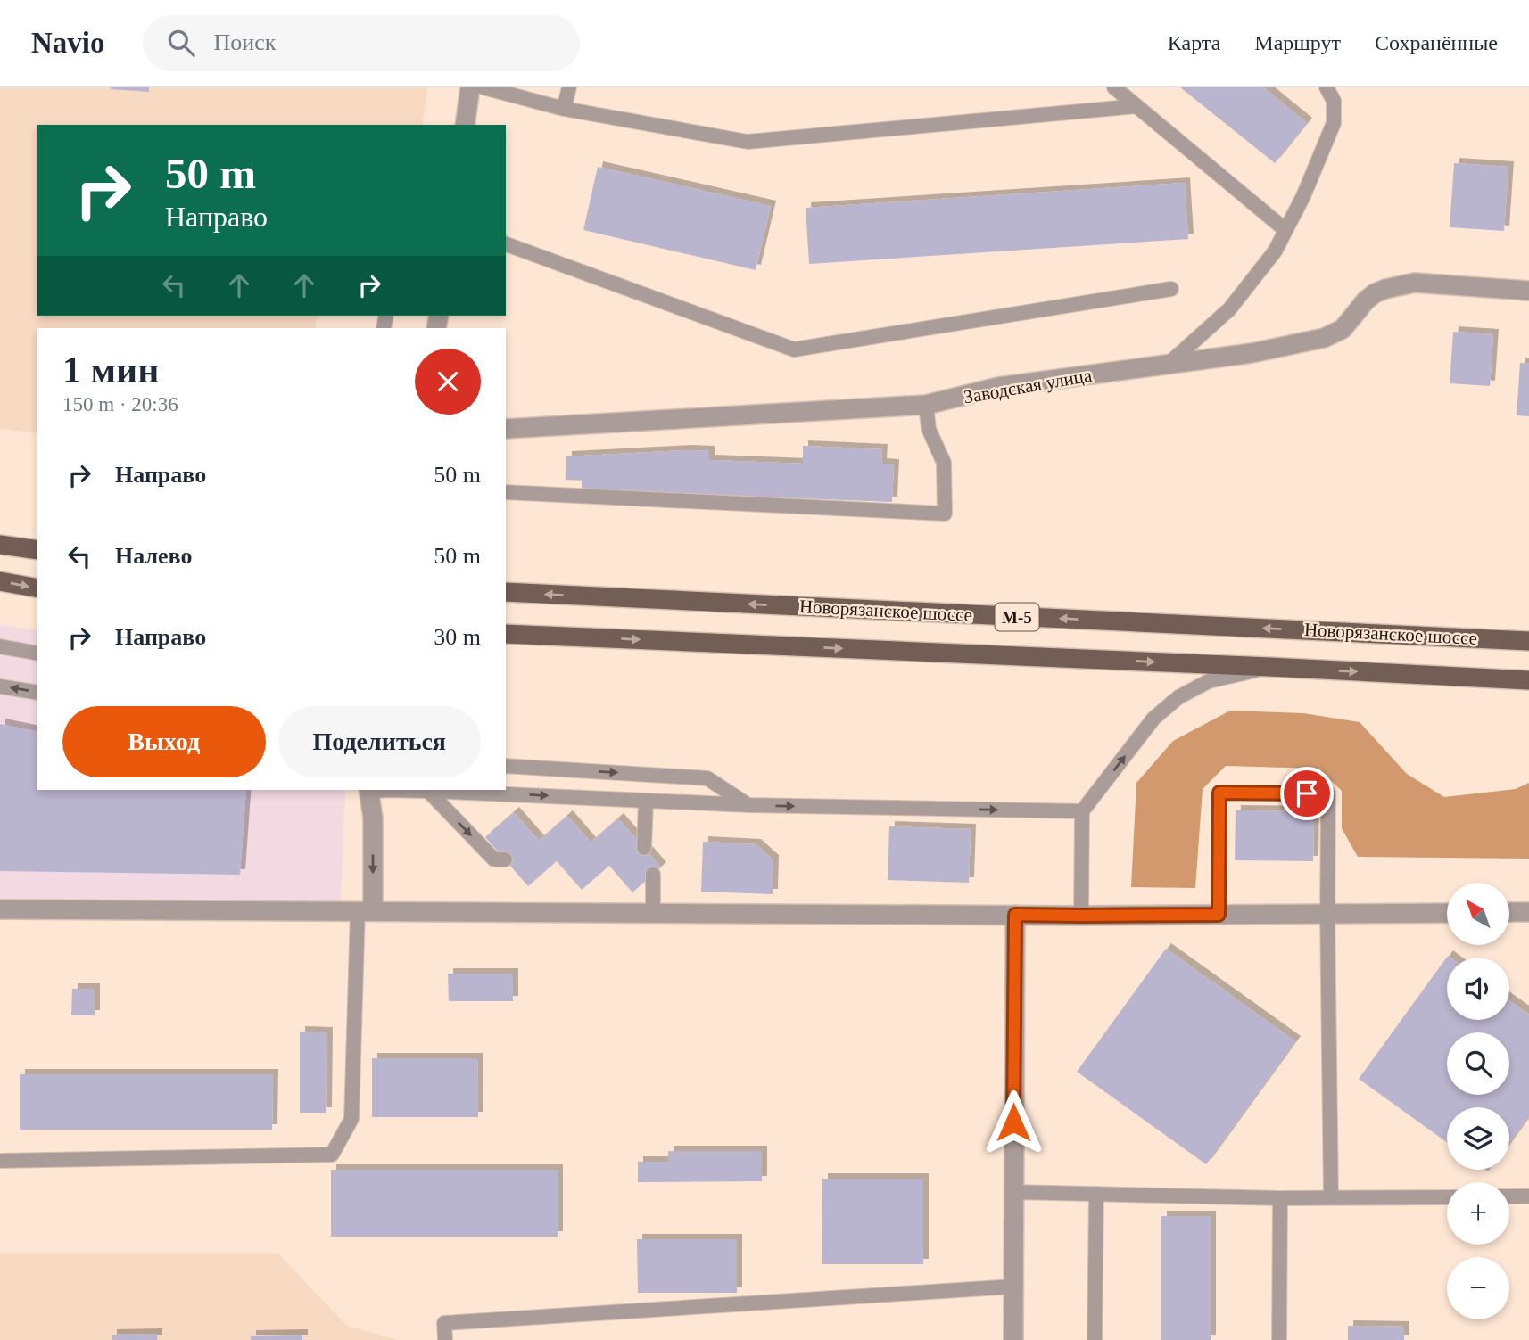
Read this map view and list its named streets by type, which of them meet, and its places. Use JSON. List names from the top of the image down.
{
  "streets": {
    "main road": ["Новорязанское шоссе", "М-5"],
    "street": ["Заводская улица"]
  },
  "north": "top left",
  "page": {
    "header": "Navio",
    "search": "Поиск",
    "nav": ["Карта", "Маршрут", "Сохранённые"],
    "turn": ["50 m", "Направо"],
    "heading": ["1 мин", "150 m · 20:36"],
    "list": [
      {
        "name": "Направо",
        "value": "50 m"
      },
      {
        "name": "Налево",
        "value": "50 m"
      },
      {
        "name": "Направо",
        "value": "30 m"
      }
    ],
    "buttons": ["Выход", "Поделиться"],
    "map_buttons": ["+", "−"]
  }
}
